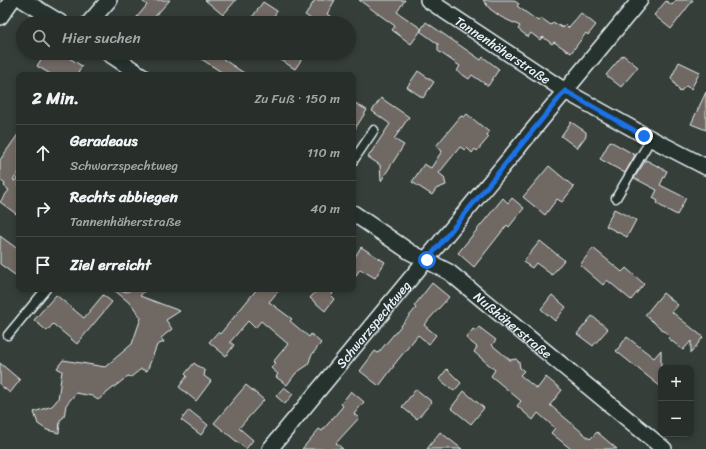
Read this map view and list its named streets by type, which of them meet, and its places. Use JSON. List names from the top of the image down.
{
  "streets": {
    "street": ["Tannenhäherstraße", "Schwarzspechtweg", "Nußhäherstraße"]
  },
  "crossings": [
    ["Tannenhäherstraße", "Schwarzspechtweg"],
    ["Schwarzspechtweg", "Nußhäherstraße"]
  ],
  "page": {
    "search": "Hier suchen",
    "heading": ["2 Min.", "Zu Fuß · 150 m"],
    "list": [
      ["Geradeaus", "Schwarzspechtweg", "110 m"],
      ["Rechts abbiegen", "Tannenhäherstraße", "40 m"],
      "Ziel erreicht"
    ],
    "map_buttons": ["+", "−"]
  }
}
